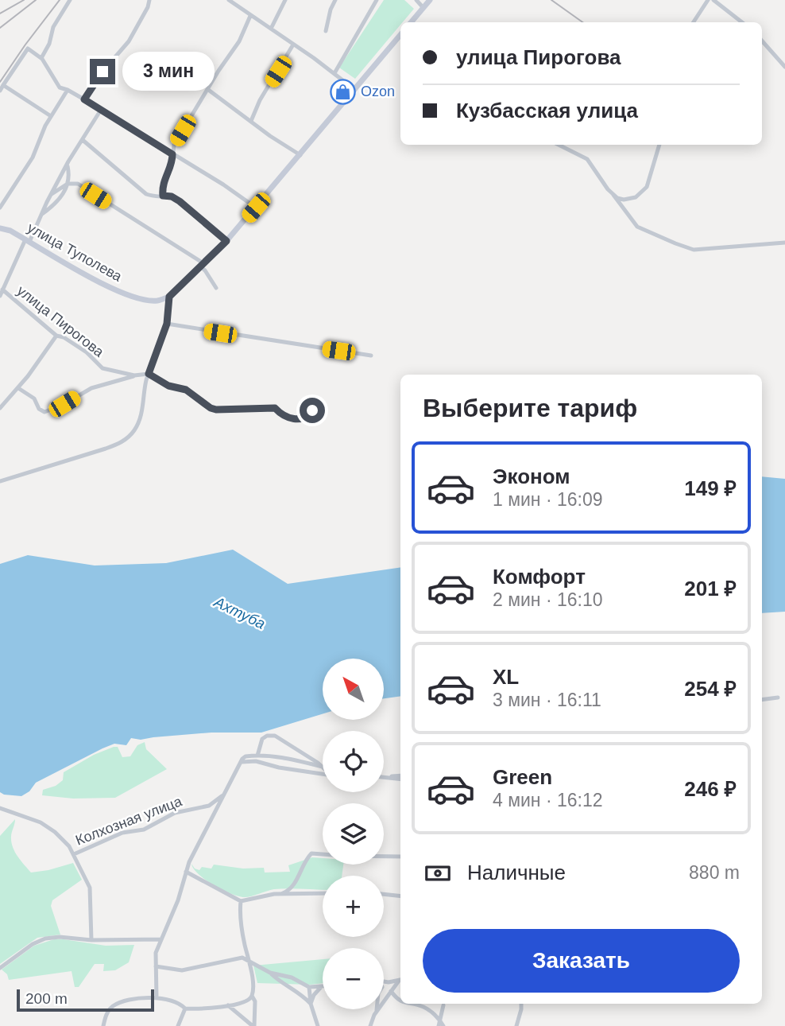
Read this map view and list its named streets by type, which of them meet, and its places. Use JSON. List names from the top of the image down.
{
  "streets": {
    "main road": ["улица Туполева"],
    "street": ["улица Пирогова", "Колхозная улица"]
  },
  "water": ["Ахтуба"],
  "places": {
    "shop": ["Ozon"]
  },
  "scale_bar": "200 m",
  "north": "top left",
  "page": {
    "banner": ["улица Пирогова", "Кузбасская улица"],
    "bubble": "3 мин",
    "heading": "Выберите тариф",
    "list": [
      {
        "name": "Эконом",
        "note": "1 мин · 16:09",
        "value": "149 ₽"
      },
      {
        "name": "Комфорт",
        "note": "2 мин · 16:10",
        "value": "201 ₽"
      },
      {
        "name": "XL",
        "note": "3 мин · 16:11",
        "value": "254 ₽"
      },
      {
        "name": "Green",
        "note": "4 мин · 16:12",
        "value": "246 ₽"
      }
    ],
    "map_buttons": ["+", "−"],
    "pay": ["Наличные", "880 m"],
    "buttons": "Заказать",
    "scale": "200 m"
  }
}
